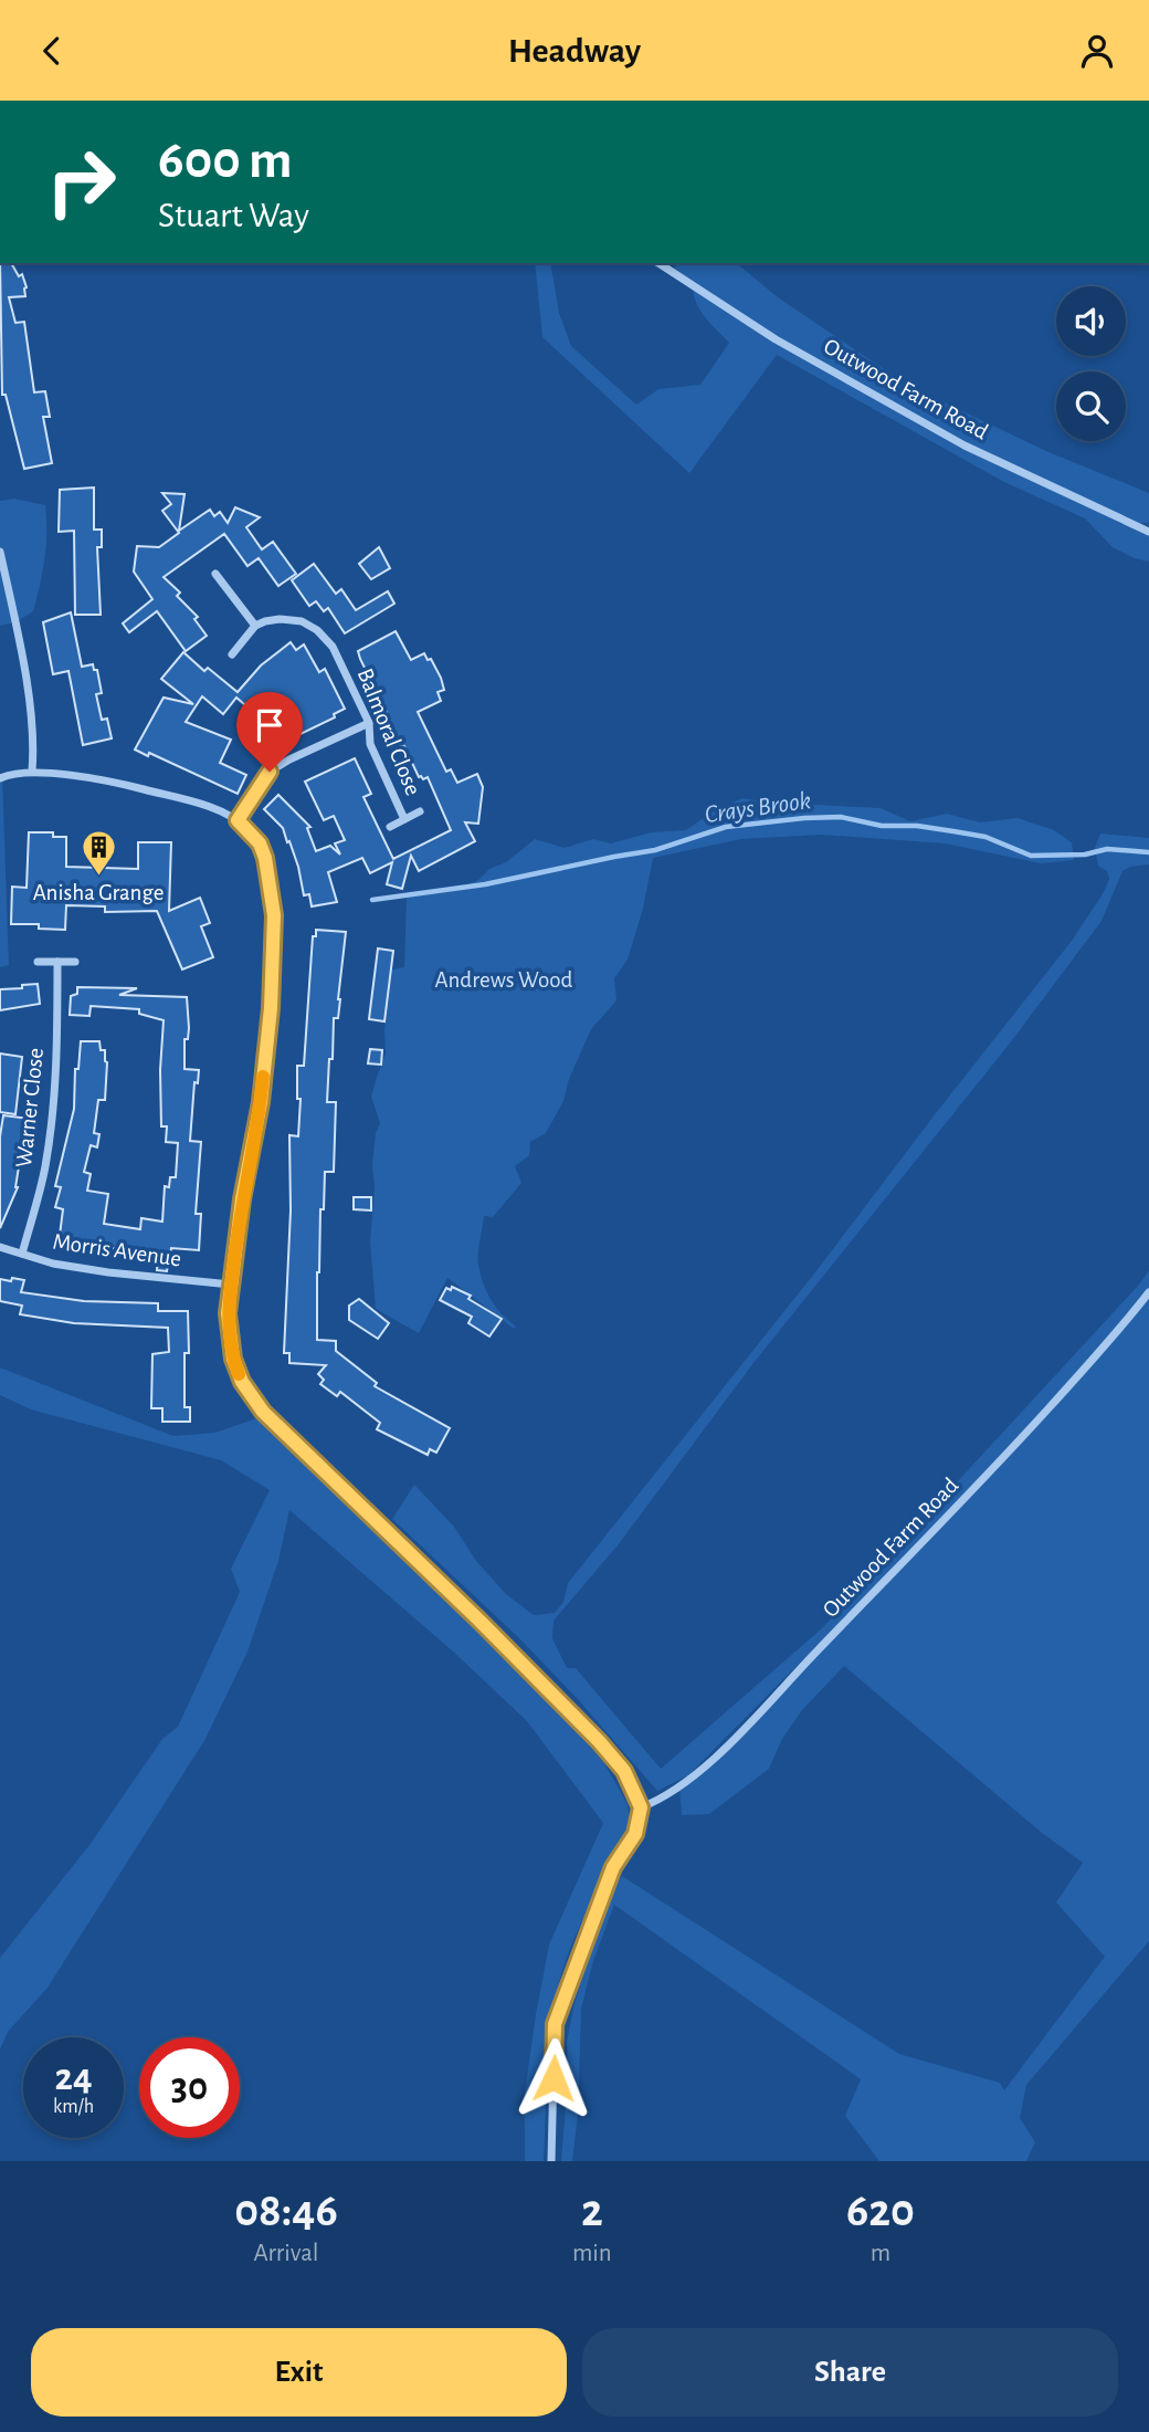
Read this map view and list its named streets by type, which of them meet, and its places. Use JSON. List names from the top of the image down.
{
  "streets": {
    "street": [
      "Outwood Farm Road",
      "Balmoral Close",
      "Warner Close",
      "Morris Avenue"
    ]
  },
  "crossings": [
    ["Warner Close", "Morris Avenue"]
  ],
  "water": ["Crays Brook"],
  "parks": ["Andrews Wood"],
  "places": {
    "building": ["Anisha Grange"]
  },
  "page": {
    "header": "Headway",
    "turn": ["600 m", "Stuart Way"],
    "speed": "24 km/h",
    "limit": "30",
    "eta": [
      "08:46",
      "Arrival",
      "2",
      "min",
      "620",
      "m"
    ],
    "buttons": ["Exit", "Share"]
  }
}
